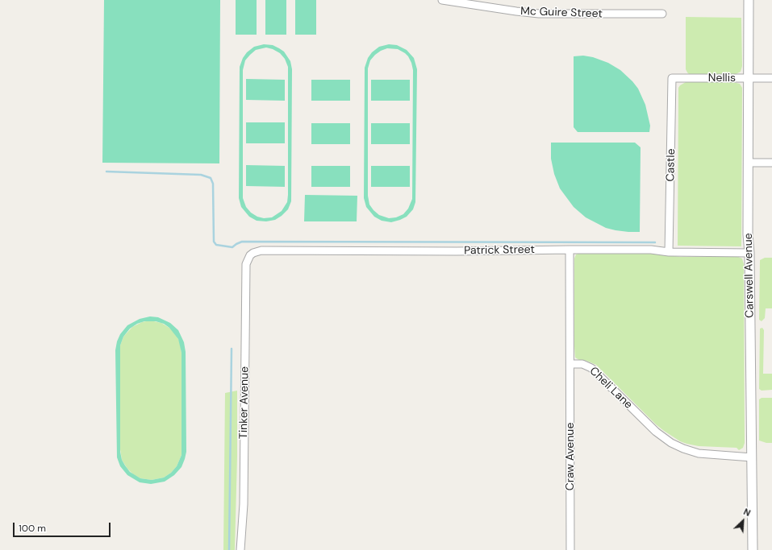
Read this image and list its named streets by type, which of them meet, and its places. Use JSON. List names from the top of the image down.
{
  "streets": {
    "street": [
      "Mc Guire Street",
      "Nellis",
      "Castle",
      "Patrick Street",
      "Carswell Avenue",
      "Cheli Lane",
      "Tinker Avenue",
      "Craw Avenue"
    ]
  },
  "crossings": [
    ["Nellis", "Castle"],
    ["Nellis", "Carswell Avenue"],
    ["Castle", "Patrick Street"],
    ["Patrick Street", "Carswell Avenue"],
    ["Patrick Street", "Tinker Avenue"],
    ["Carswell Avenue", "Cheli Lane"],
    ["Cheli Lane", "Craw Avenue"]
  ],
  "scale_bar": "100 m",
  "north": "top right"
}
